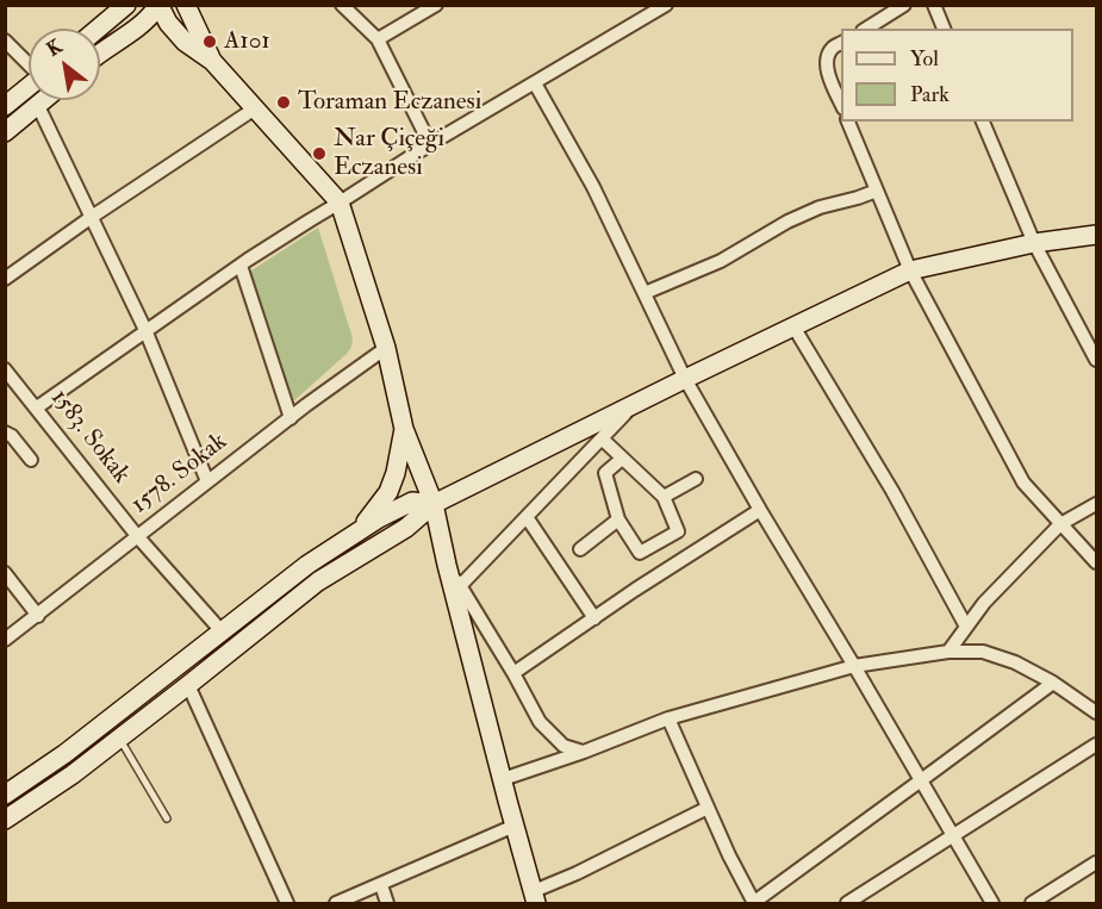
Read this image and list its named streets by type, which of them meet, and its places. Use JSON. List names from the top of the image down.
{
  "streets": {
    "street": ["1583. Sokak", "1578. Sokak"]
  },
  "crossings": [
    ["1583. Sokak", "1578. Sokak"]
  ],
  "places": ["A101", "Toraman Eczanesi", "Nar Çiçeği Eczanesi"],
  "legend": ["Yol", "Park"],
  "north": "top left"
}
